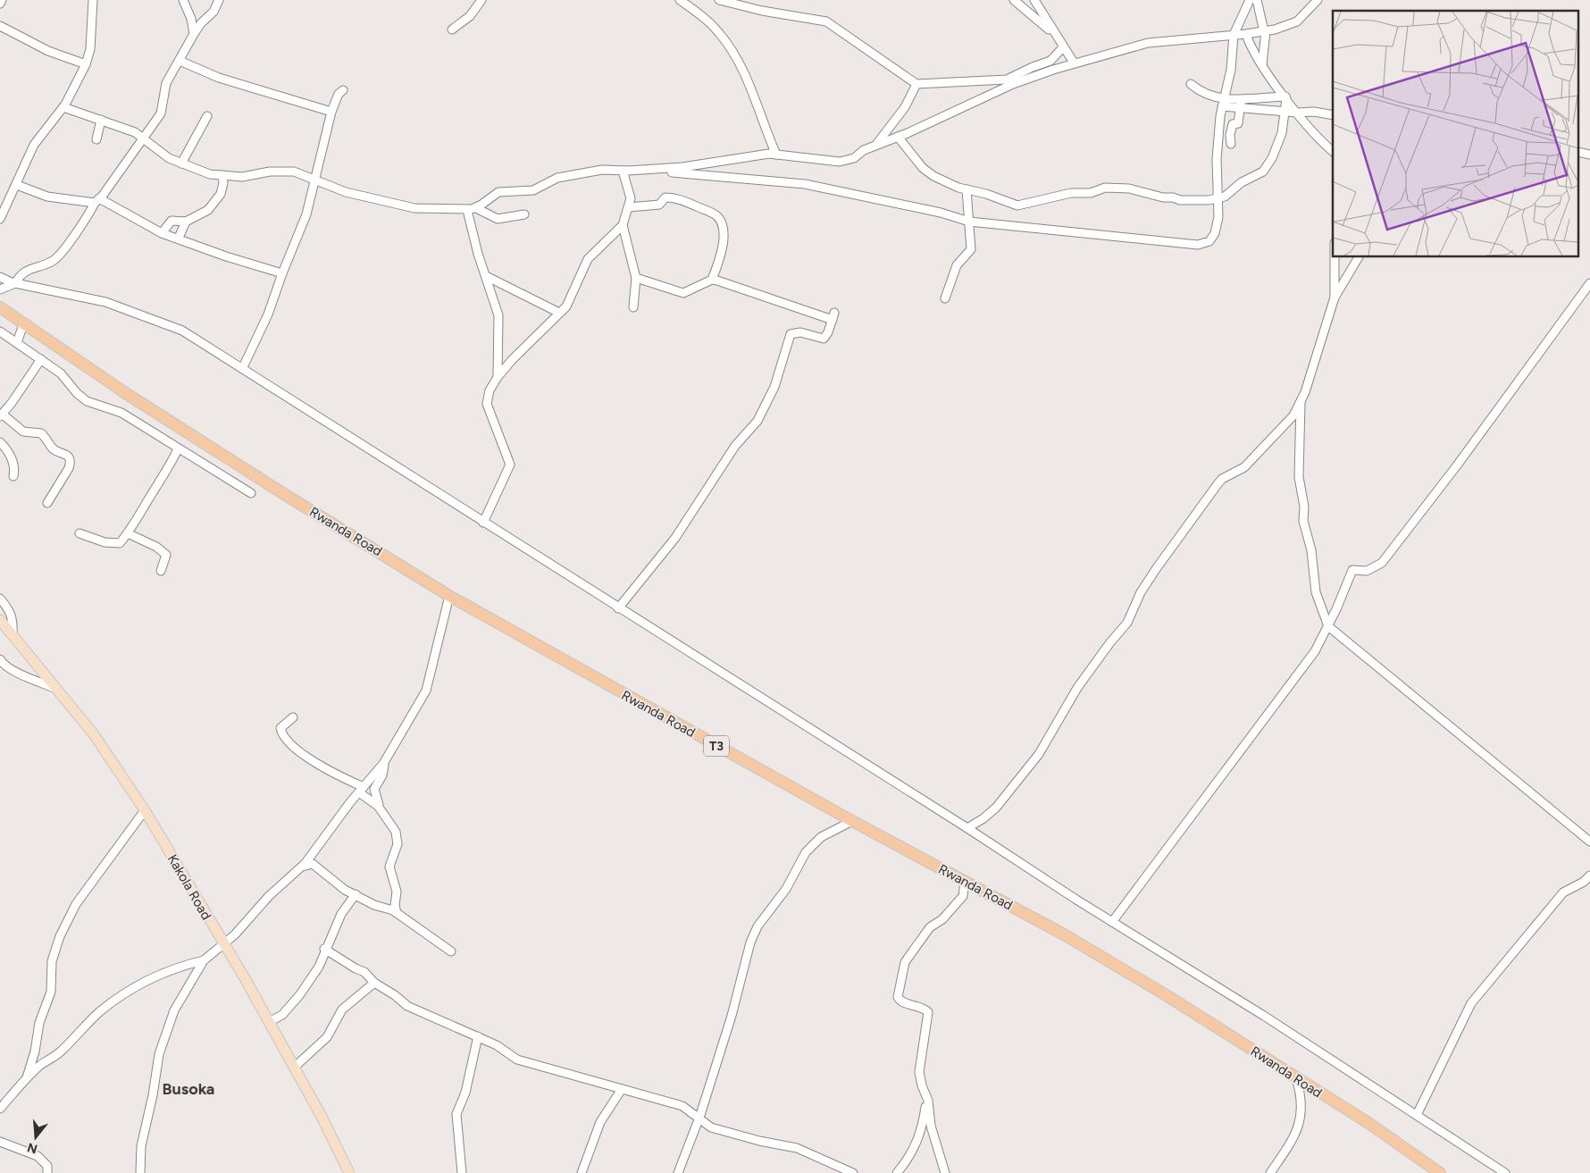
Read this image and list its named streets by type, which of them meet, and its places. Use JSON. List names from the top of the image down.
{
  "streets": {
    "highway": ["Rwanda Road", "T3"],
    "main road": ["Kakola Road"]
  },
  "districts": ["Busoka"],
  "north": "bottom"
}
